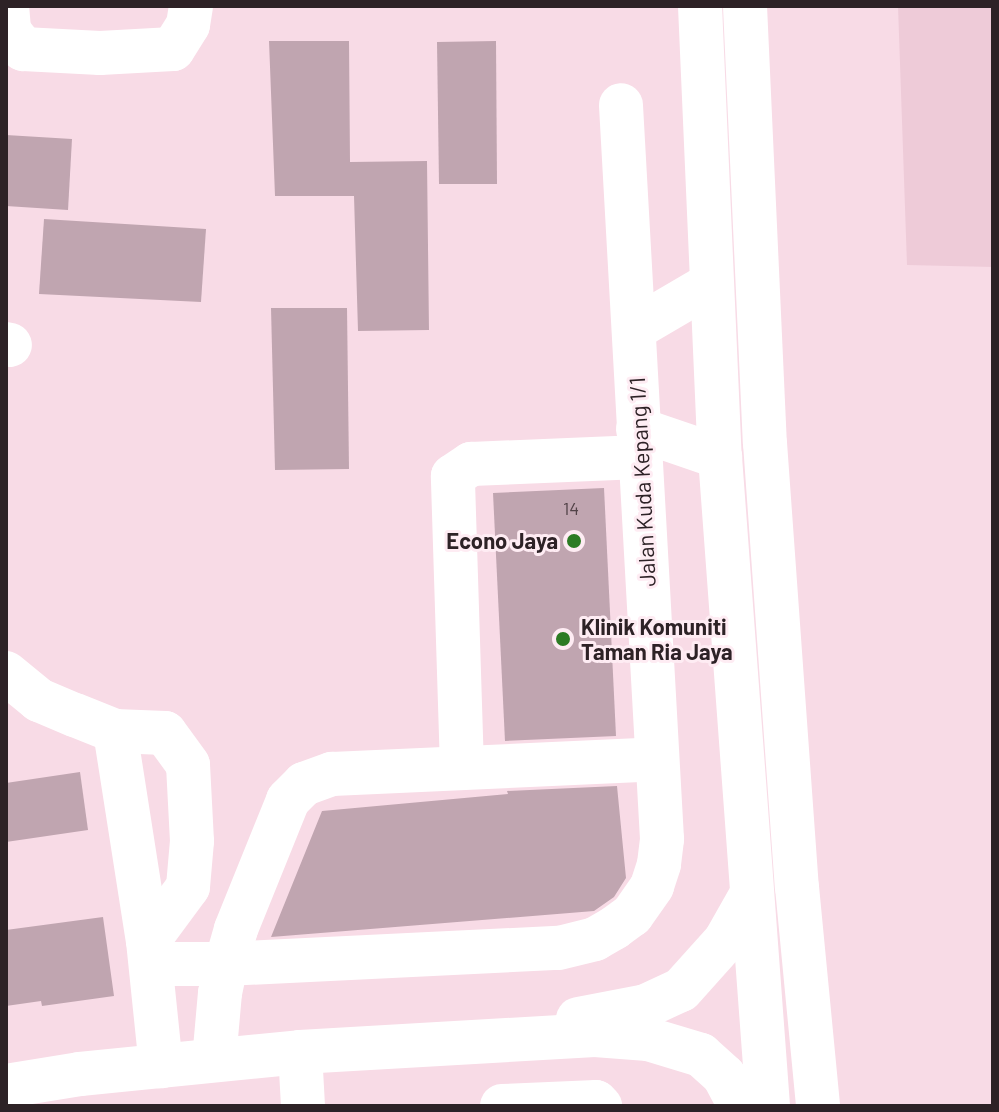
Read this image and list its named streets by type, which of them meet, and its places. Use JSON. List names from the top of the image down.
{
  "streets": {
    "street": ["Jalan Kuda Kepang 1/1"]
  },
  "places": ["Econo Jaya", "Klinik Komuniti Taman Ria Jaya"],
  "house_numbers": ["14"]
}
